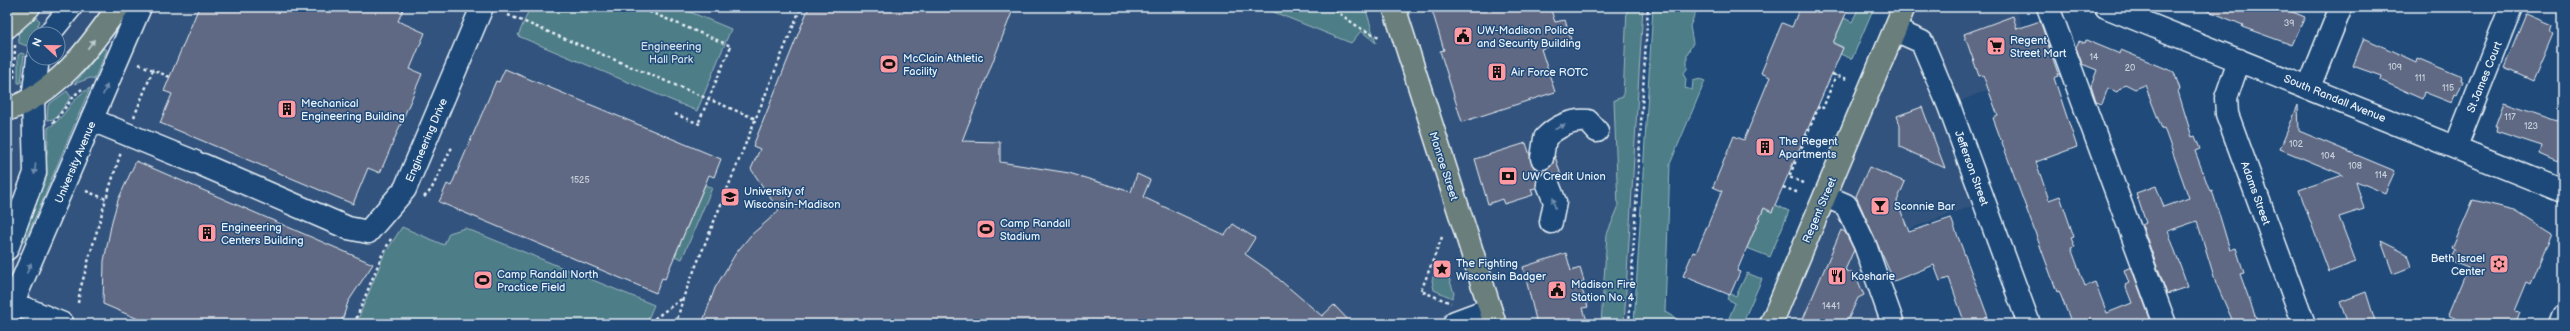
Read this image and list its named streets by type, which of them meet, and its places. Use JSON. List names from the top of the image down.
{
  "streets": {
    "main road": ["Monroe Street", "Regent Street"],
    "street": [
      "St James Court",
      "South Randall Avenue",
      "Engineering Drive",
      "University Avenue",
      "Jefferson Street",
      "Adams Street"
    ]
  },
  "crossings": [
    ["St James Court", "South Randall Avenue"],
    ["South Randall Avenue", "Adams Street"],
    ["Engineering Drive", "University Avenue"],
    ["Jefferson Street", "Regent Street"]
  ],
  "parks": ["Engineering Hall Park"],
  "places": {
    "public building": ["UW-Madison Police and Security Building", "Madison Fire Station No. 4"],
    "supermarket": ["Regent Street Mart"],
    "sports": ["McClain Athletic Facility", "Camp Randall Stadium", "Camp Randall North Practice Field"],
    "building": [
      "Air Force ROTC",
      "Mechanical Engineering Building",
      "The Regent Apartments",
      "Engineering Centers Building"
    ],
    "bank": ["UW Credit Union"],
    "school or university": ["University of Wisconsin-Madison"],
    "bar": ["Sconnie Bar"],
    "synagogue": ["Beth Israel Center"],
    "place": ["The Fighting Wisconsin Badger"],
    "restaurant": ["Kosharie"]
  },
  "house_numbers": [
    "39",
    "14",
    "109",
    "20",
    "111",
    "115",
    "117",
    "123",
    "102",
    "104",
    "108",
    "114",
    "1525",
    "1441"
  ],
  "north": "left"
}
